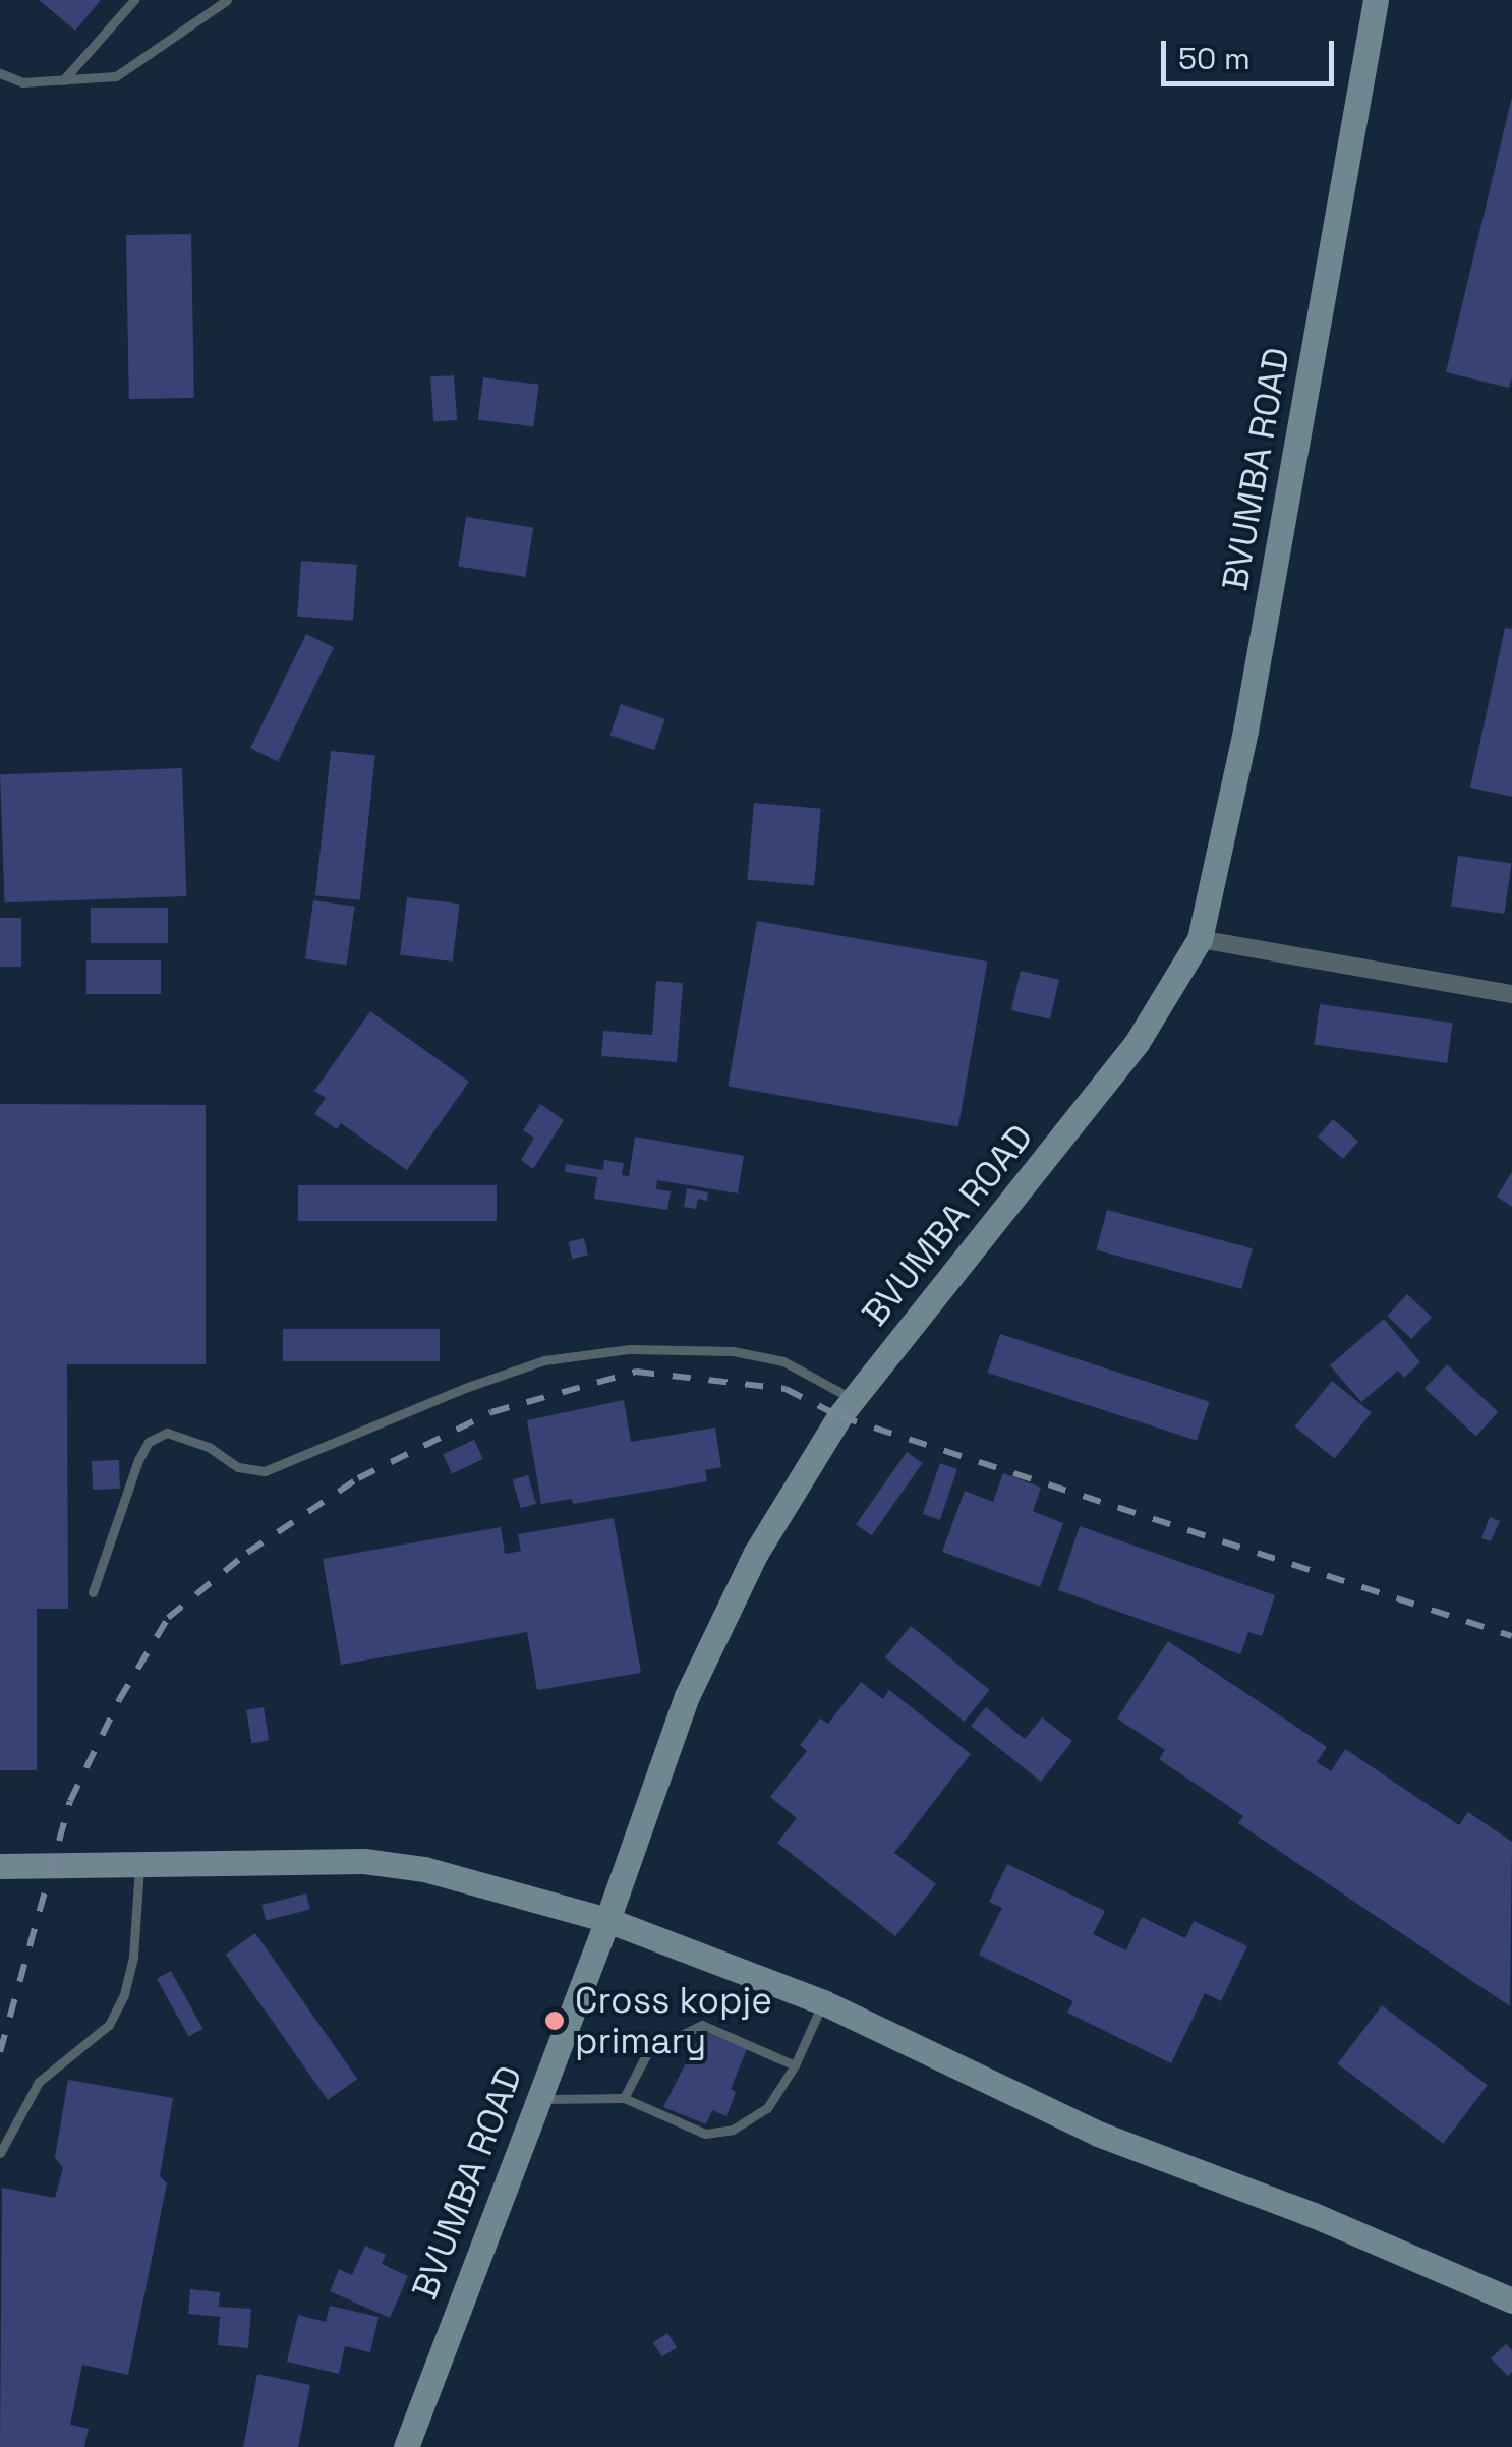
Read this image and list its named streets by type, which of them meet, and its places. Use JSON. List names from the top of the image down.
{
  "streets": {
    "street": ["BVUMBA ROAD"]
  },
  "places": ["Cross kopje primary"],
  "scale_bar": "50 m"
}
